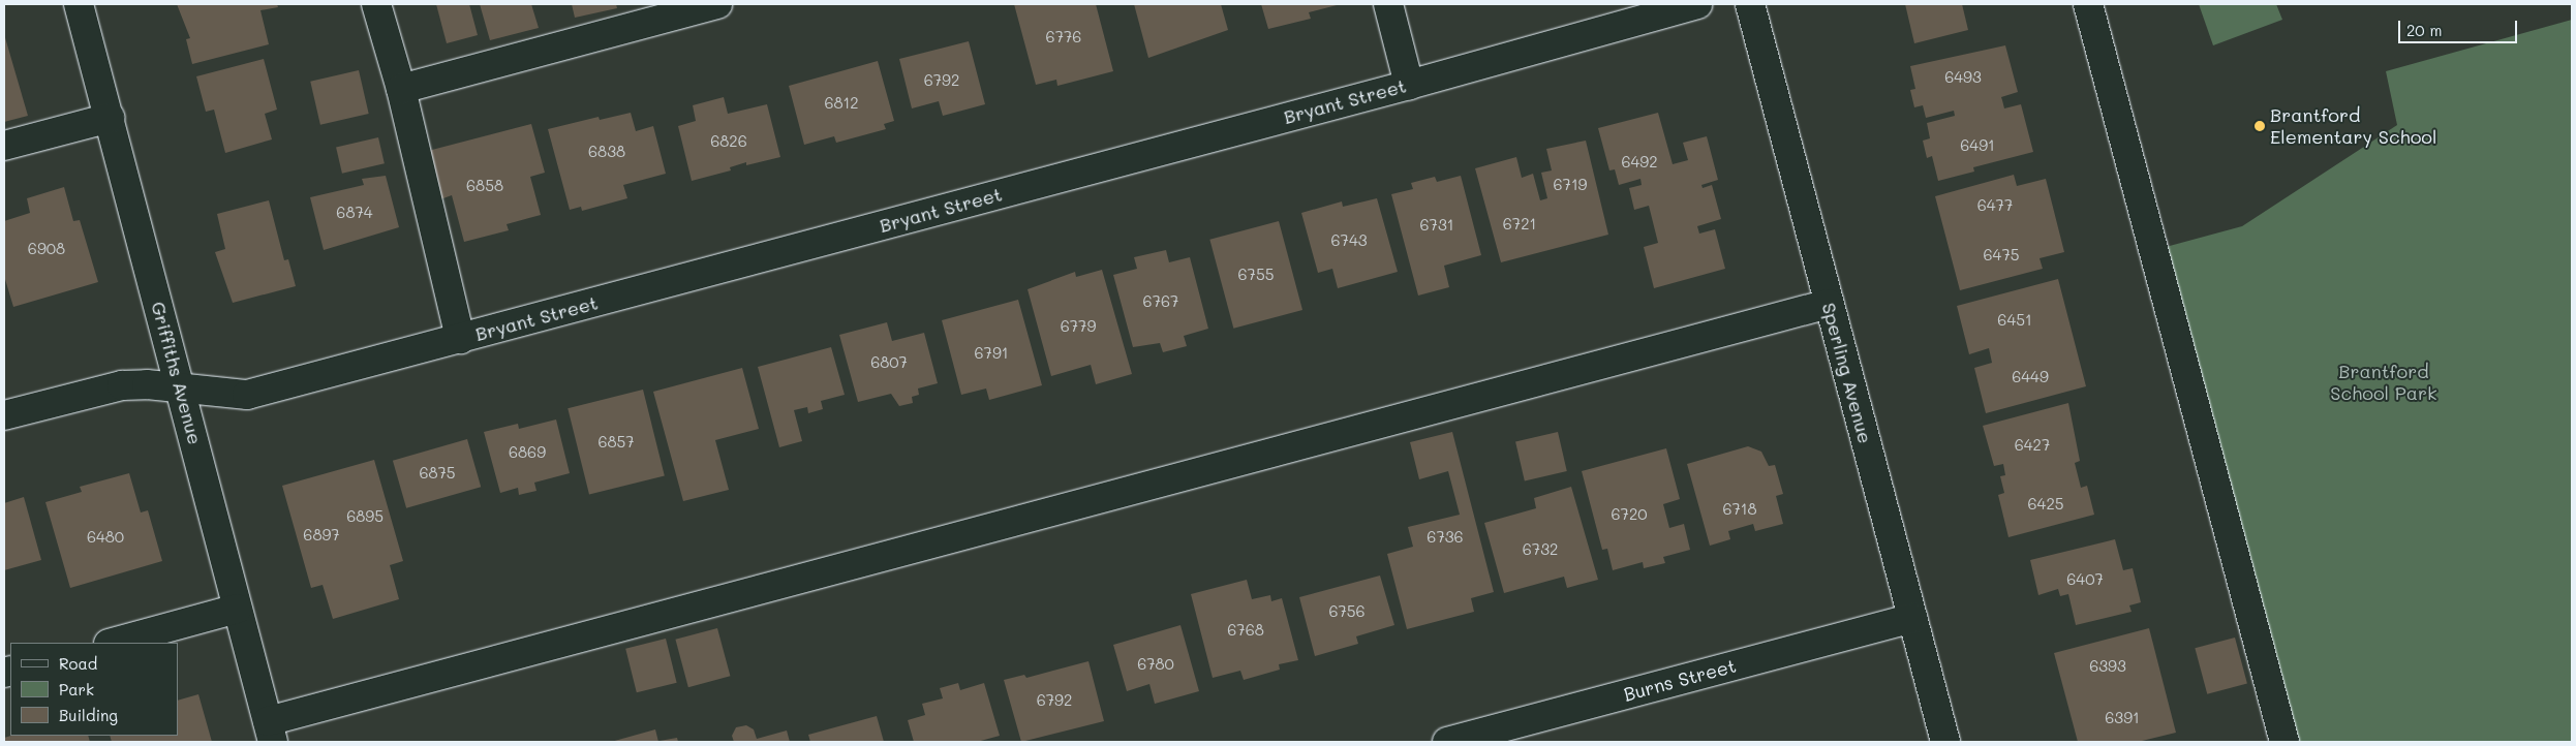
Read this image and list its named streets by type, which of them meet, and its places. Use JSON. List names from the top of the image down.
{
  "streets": {
    "street": [
      "Bryant Street",
      "Griffiths Avenue",
      "Sperling Avenue",
      "Burns Street"
    ]
  },
  "crossings": [
    ["Bryant Street", "Griffiths Avenue"],
    ["Sperling Avenue", "Burns Street"]
  ],
  "parks": ["Brantford School Park"],
  "places": ["Brantford Elementary School"],
  "house_numbers": [
    "6776",
    "6493",
    "6792",
    "6812",
    "6826",
    "6491",
    "6838",
    "6492",
    "6719",
    "6858",
    "6477",
    "6874",
    "6721",
    "6731",
    "6743",
    "6908",
    "6475",
    "6755",
    "6767",
    "6451",
    "6779",
    "6791",
    "6807",
    "6449",
    "6857",
    "6427",
    "6869",
    "6875",
    "6425",
    "6718",
    "6720",
    "6895",
    "6897",
    "6480",
    "6736",
    "6732",
    "6407",
    "6756",
    "6768",
    "6780",
    "6393",
    "6792",
    "6391"
  ],
  "legend": ["Road", "Park", "Building"],
  "scale_bar": "20 m"
}
